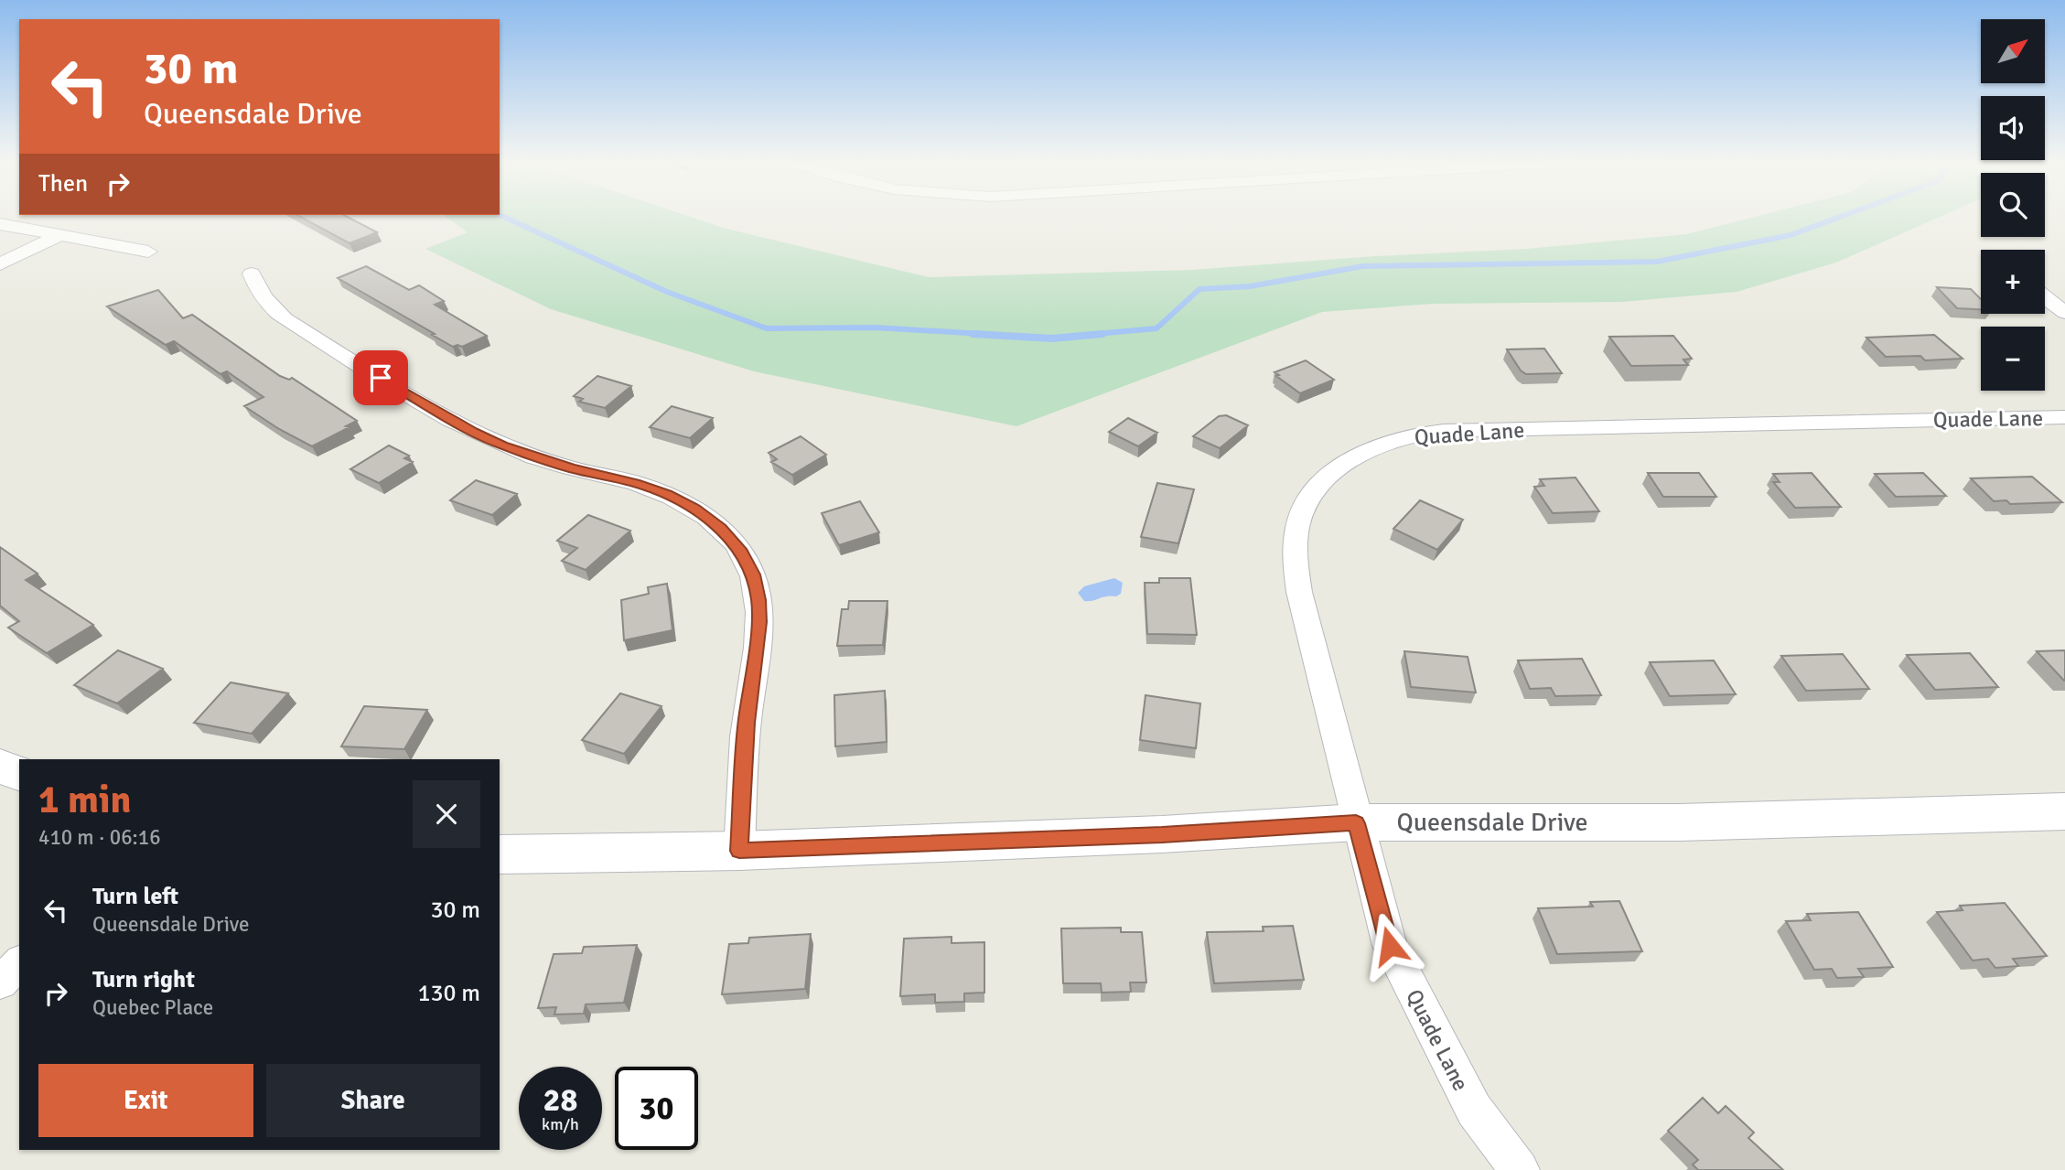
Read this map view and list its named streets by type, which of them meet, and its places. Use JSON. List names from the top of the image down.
{
  "streets": {
    "street": ["Quade Lane", "Queensdale Drive"]
  },
  "crossings": [
    ["Quade Lane", "Queensdale Drive"]
  ],
  "north": "top right",
  "page": {
    "map_buttons": ["+", "−"],
    "turn": ["30 m", "Queensdale Drive"],
    "then": "Then",
    "heading": ["1 min", "410 m · 06:16"],
    "list": [
      {
        "name": "Turn left",
        "note": "Queensdale Drive",
        "value": "30 m"
      },
      {
        "name": "Turn right",
        "note": "Quebec Place",
        "value": "130 m"
      }
    ],
    "buttons": ["Exit", "Share"],
    "speed": "28 km/h",
    "limit": "30"
  }
}
